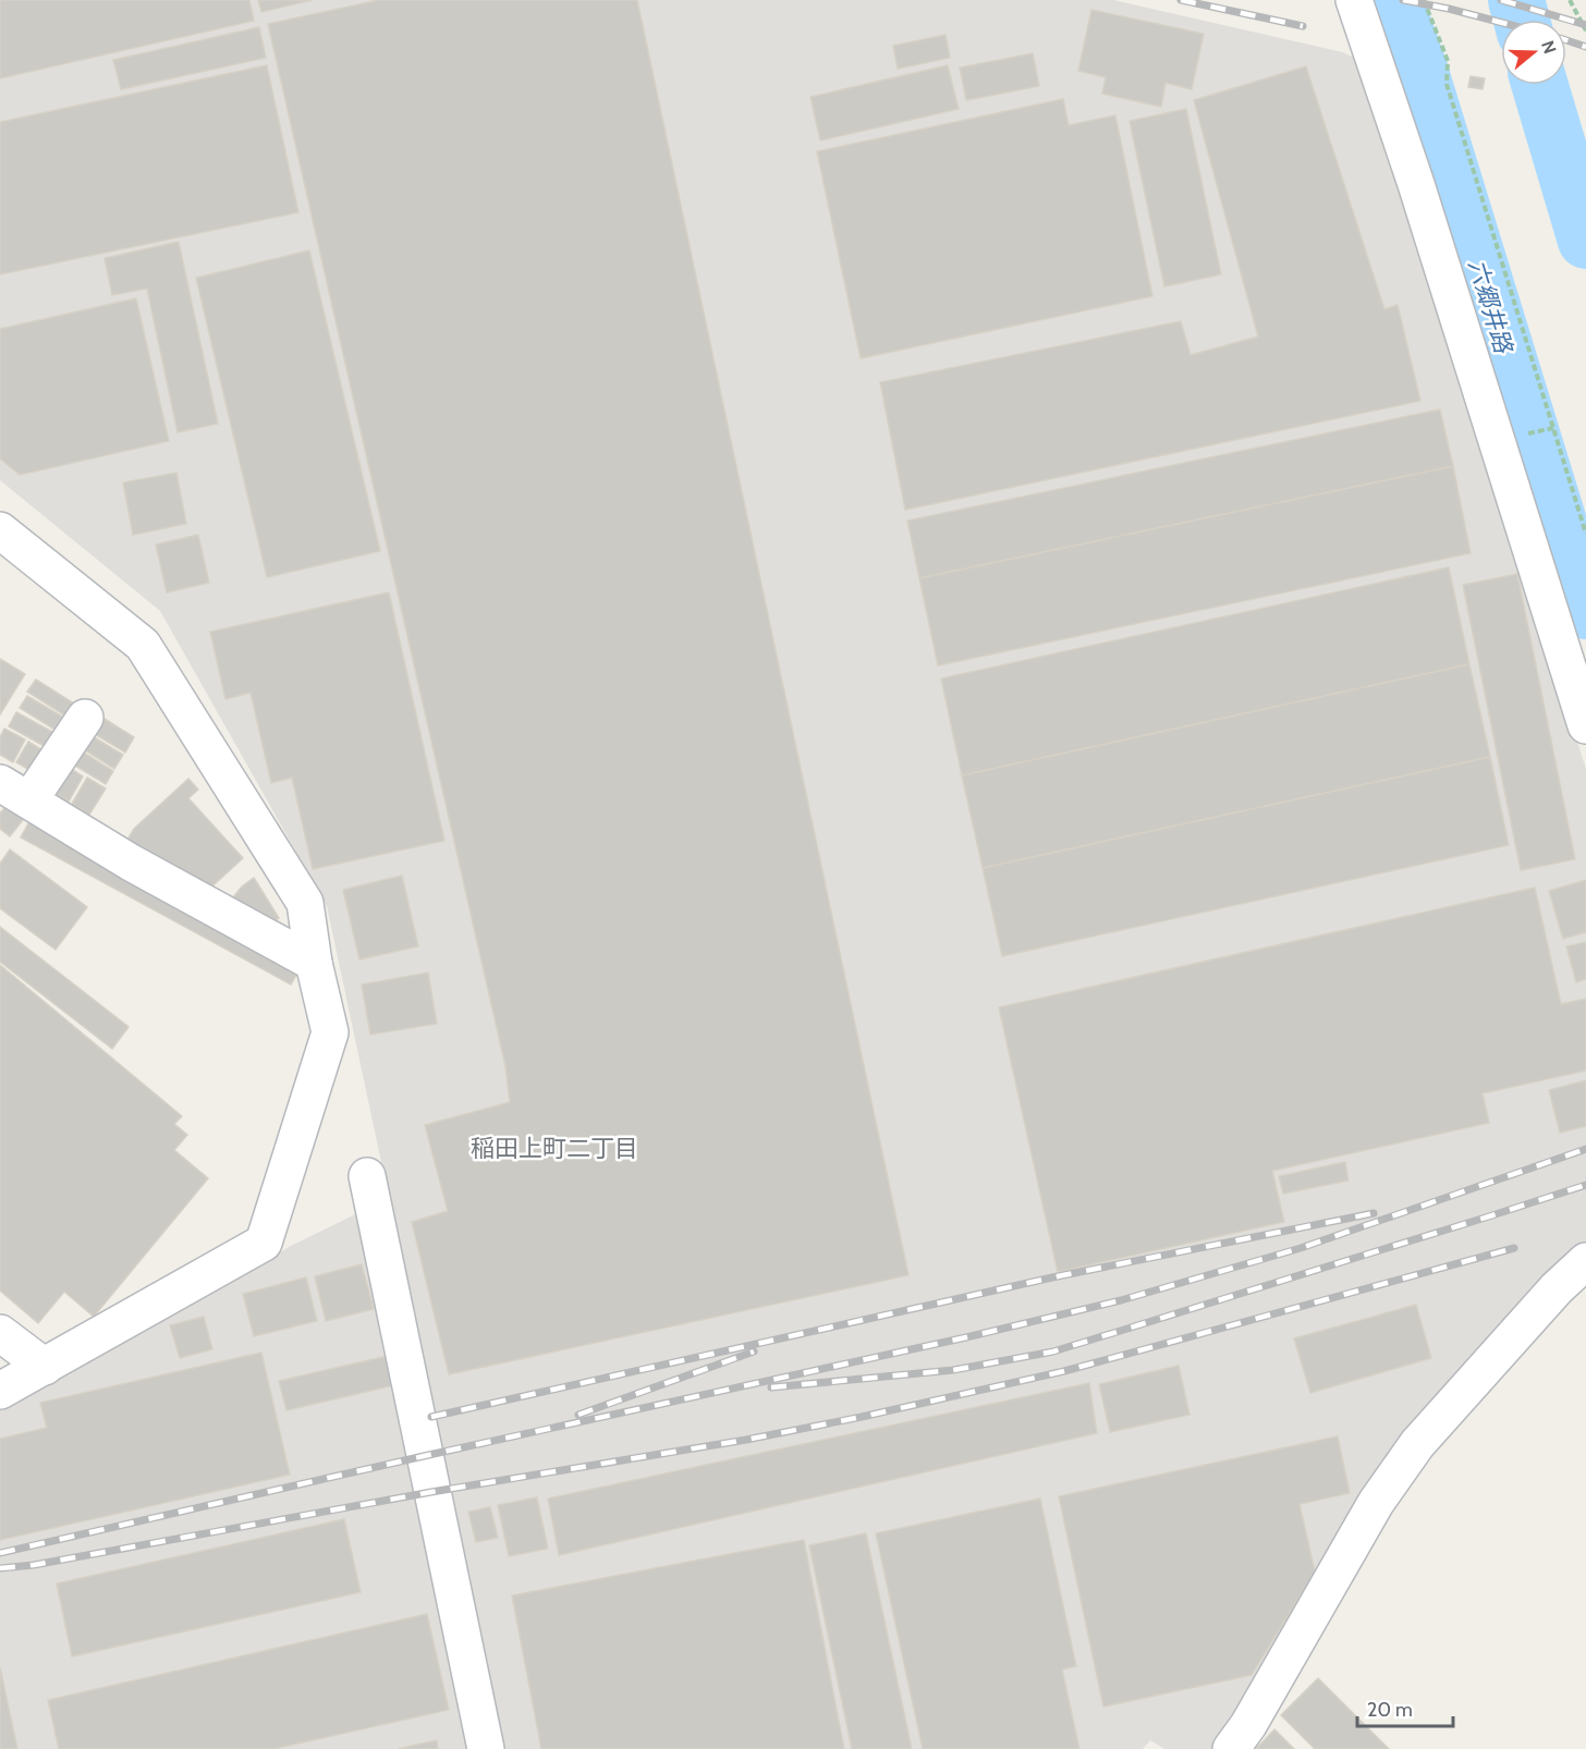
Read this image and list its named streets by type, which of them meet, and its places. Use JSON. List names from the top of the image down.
{
  "districts": ["稲田上町二丁目"],
  "water": ["六郷井路"],
  "scale_bar": "20 m",
  "north": "right"
}
